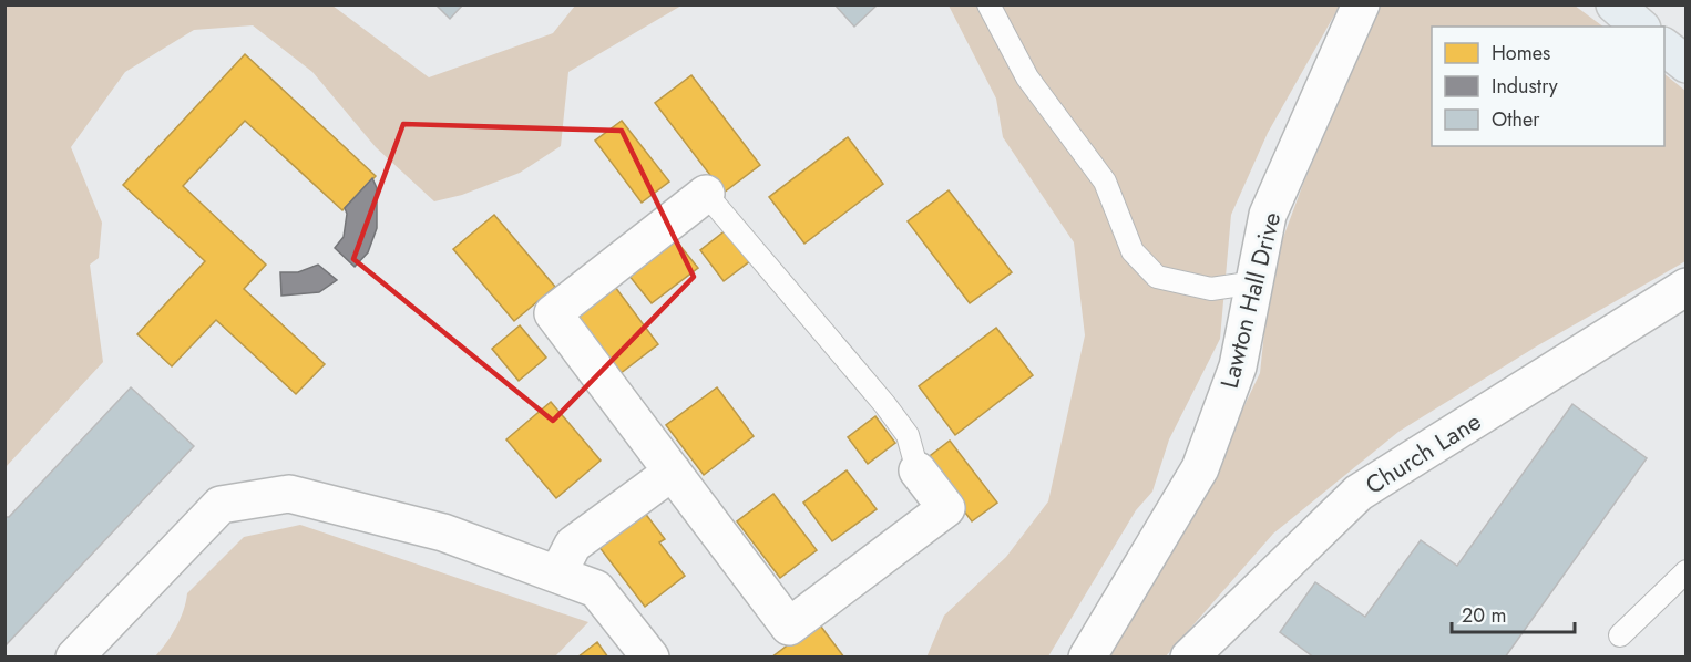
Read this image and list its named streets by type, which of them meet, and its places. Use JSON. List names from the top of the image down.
{
  "streets": {
    "street": ["Lawton Hall Drive", "Church Lane"]
  },
  "legend": ["Homes", "Industry", "Other"],
  "scale_bar": "20 m"
}
